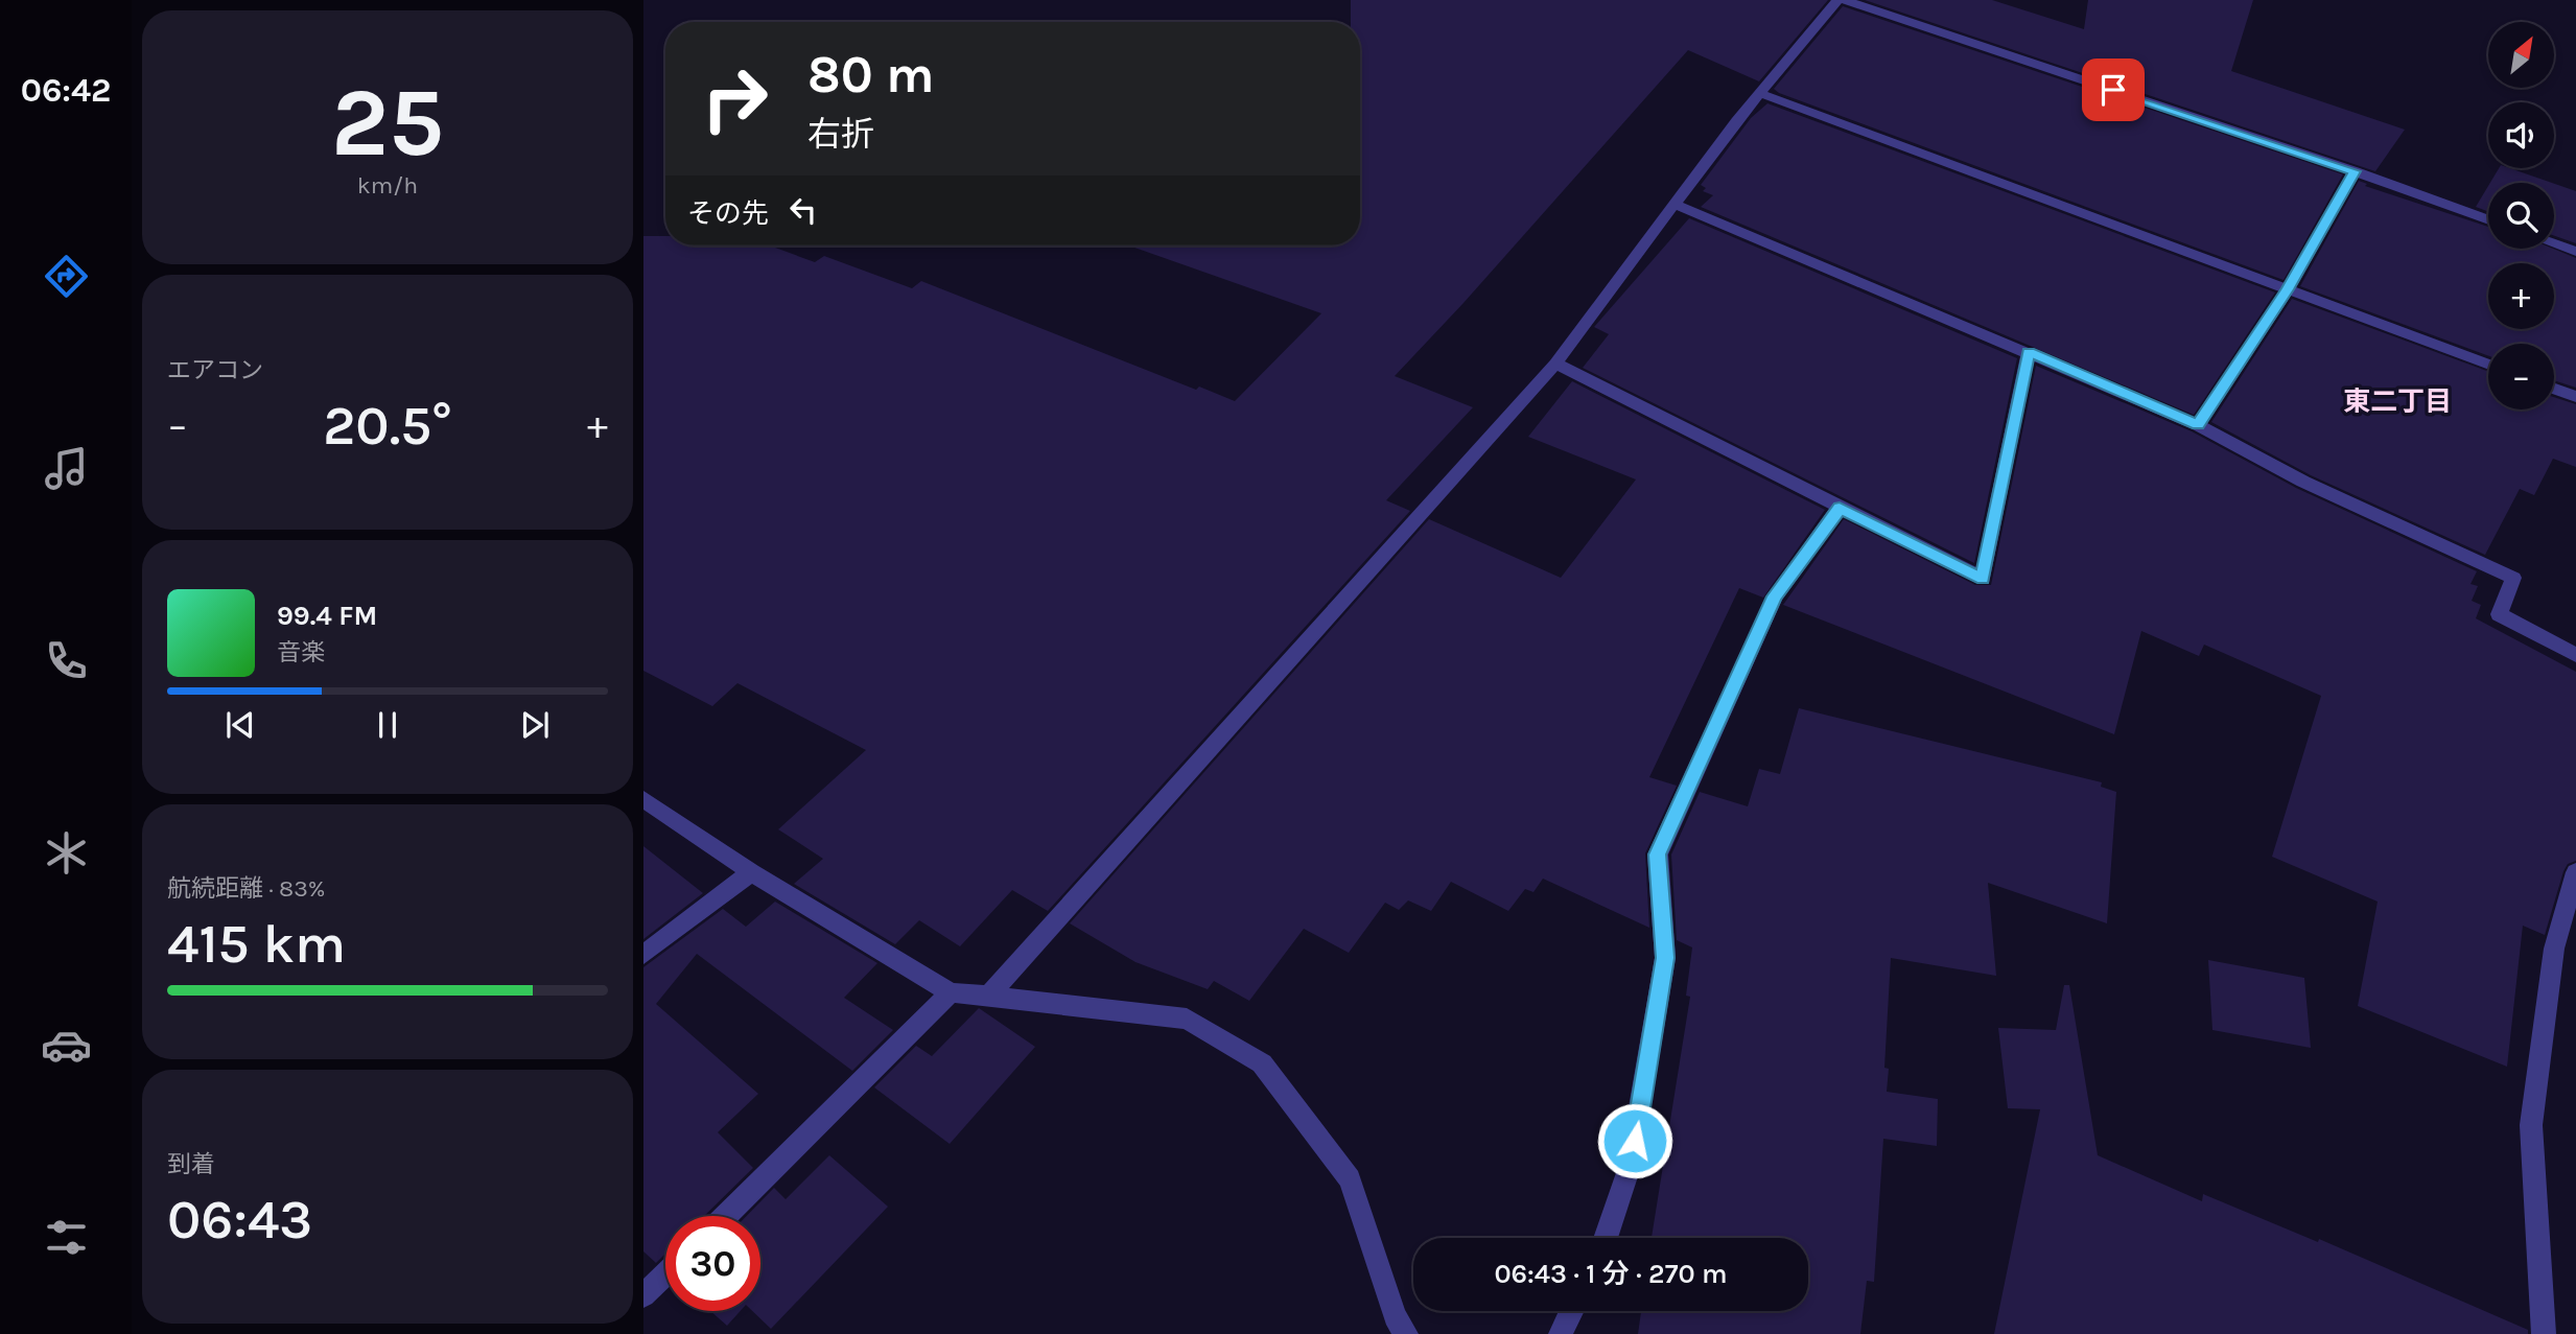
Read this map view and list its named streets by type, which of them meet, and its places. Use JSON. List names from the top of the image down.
{
  "districts": ["東二丁目"],
  "north": "top right",
  "page": {
    "tabs": "06:42",
    "tile": [
      ["25", "km/h"],
      "エアコン",
      ["航続距離 · 83%", "415 km"],
      ["到着", "06:43"]
    ],
    "map_buttons": ["+", "−"],
    "turn": ["80 m", "右折"],
    "then": "その先",
    "heat": ["−", "20.5°", "+"],
    "song": ["99.4 FM", "音楽"],
    "limit": "30",
    "trip": "06:43 · 1 分 · 270 m"
  }
}
